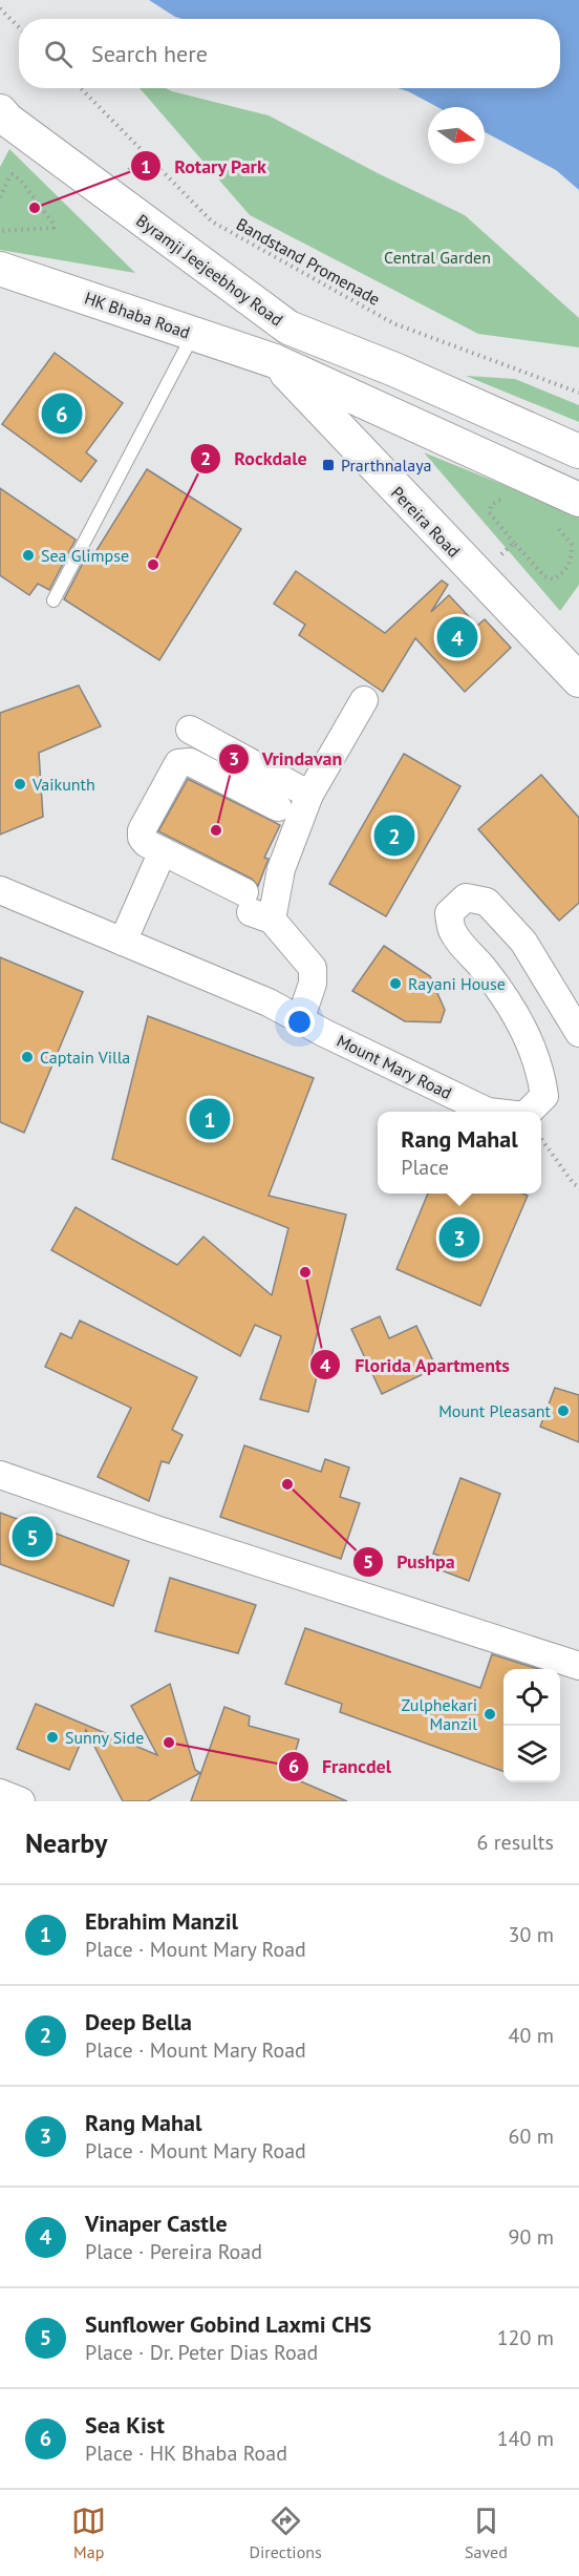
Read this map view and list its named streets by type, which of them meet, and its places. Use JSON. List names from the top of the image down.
{
  "streets": {
    "street": [
      "Byramji Jeejeebhoy Road",
      "HK Bhaba Road",
      "Pereira Road",
      "Mount Mary Road"
    ],
    "path": ["Bandstand Promenade"]
  },
  "crossings": [
    ["HK Bhaba Road", "Pereira Road"]
  ],
  "parks": ["Central Garden"],
  "places": {
    "other": [
      "Rotary Park",
      "Sea Glimpse",
      "Rockdale",
      "Vaikunth",
      "Vrindavan",
      "Rayani House",
      "Captain Villa",
      "Florida Apartments",
      "Mount Pleasant",
      "Pushpa",
      "Zulphekari Manzil",
      "Sunny Side",
      "Francdel"
    ],
    "transit": ["Prarthnalaya"]
  },
  "north": "right",
  "page": {
    "search": "Search here",
    "pins": [
      "6",
      "4",
      "2",
      "1",
      "3",
      "5"
    ],
    "popup": ["Rang Mahal", "Place"],
    "heading": ["Nearby", "6 results"],
    "list": [
      {
        "mark": "1",
        "name": "Ebrahim Manzil",
        "note": "Place · Mount Mary Road",
        "value": "30 m"
      },
      {
        "mark": "2",
        "name": "Deep Bella",
        "note": "Place · Mount Mary Road",
        "value": "40 m"
      },
      {
        "mark": "3",
        "name": "Rang Mahal",
        "note": "Place · Mount Mary Road",
        "value": "60 m"
      },
      {
        "mark": "4",
        "name": "Vinaper Castle",
        "note": "Place · Pereira Road",
        "value": "90 m"
      },
      {
        "mark": "5",
        "name": "Sunflower Gobind Laxmi CHS",
        "note": "Place · Dr. Peter Dias Road",
        "value": "120 m"
      },
      {
        "mark": "6",
        "name": "Sea Kist",
        "note": "Place · HK Bhaba Road",
        "value": "140 m"
      }
    ],
    "nav": ["Map", "Directions", "Saved"]
  }
}
